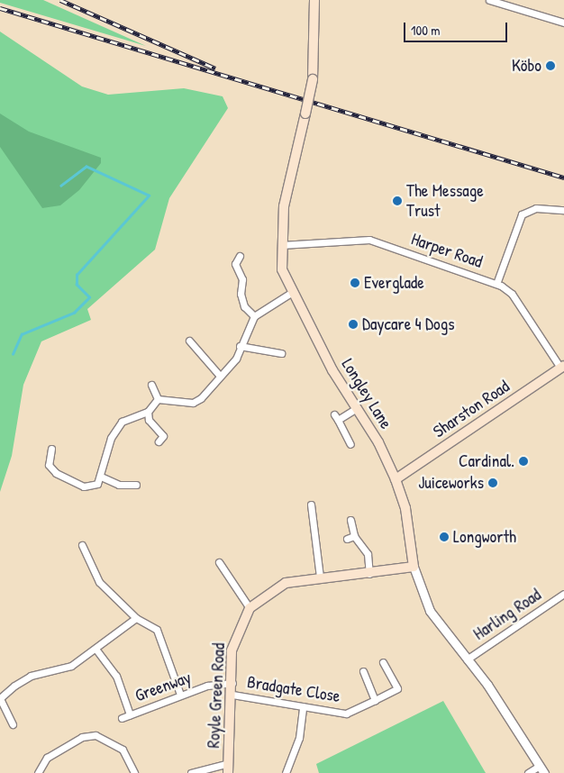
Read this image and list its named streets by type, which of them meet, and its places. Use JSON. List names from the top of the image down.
{
  "streets": {
    "main road": ["Longley Lane", "Sharston Road", "Royle Green Road"],
    "street": [
      "Harper Road",
      "Harling Road",
      "Greenway",
      "Bradgate Close"
    ]
  },
  "crossings": [
    ["Harper Road", "Longley Lane"],
    ["Harper Road", "Sharston Road"],
    ["Longley Lane", "Sharston Road"],
    ["Longley Lane", "Harling Road"],
    ["Longley Lane", "Royle Green Road"],
    ["Greenway", "Royle Green Road"],
    ["Bradgate Close", "Royle Green Road"]
  ],
  "places": [
    "Köbo",
    "The Message Trust",
    "Everglade",
    "Daycare 4 Dogs",
    "Cardinal.",
    "Juiceworks",
    "Longworth"
  ],
  "scale_bar": "100 m"
}
